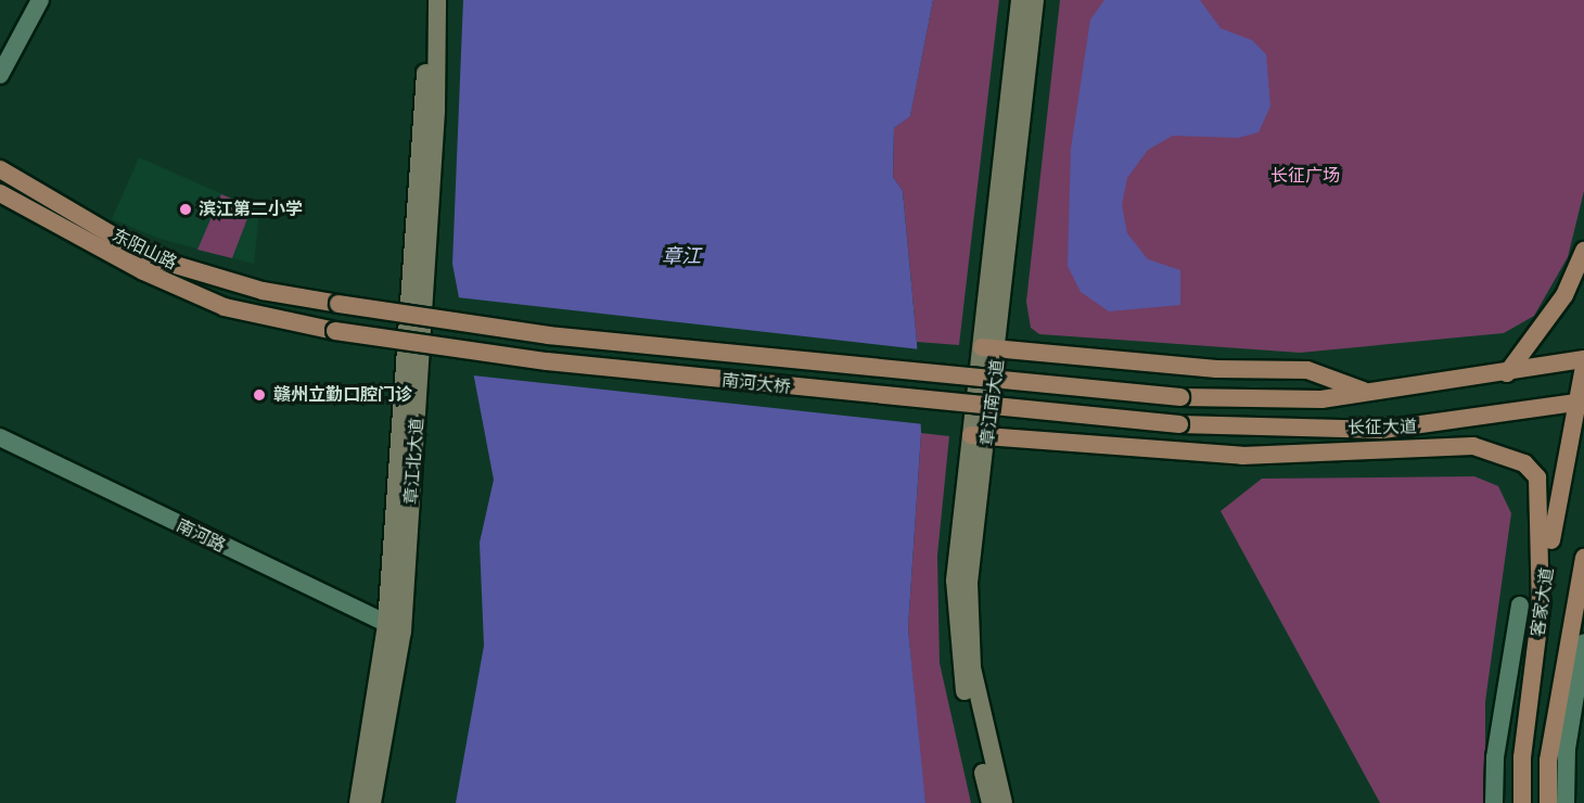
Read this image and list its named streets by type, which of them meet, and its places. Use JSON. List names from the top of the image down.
{
  "streets": {
    "main road": [
      "东阳山路",
      "南河大桥",
      "章江南大道",
      "长征大道",
      "章江北大道",
      "客家大道"
    ],
    "street": ["南河路"]
  },
  "crossings": [
    ["东阳山路", "南河大桥"],
    ["南河大桥", "长征大道"],
    ["长征大道", "客家大道"],
    ["章江北大道", "南河路"]
  ],
  "water": ["章江"],
  "parks": ["长征广场"],
  "places": ["滨江第二小学", "赣州立勤口腔门诊"]
}
